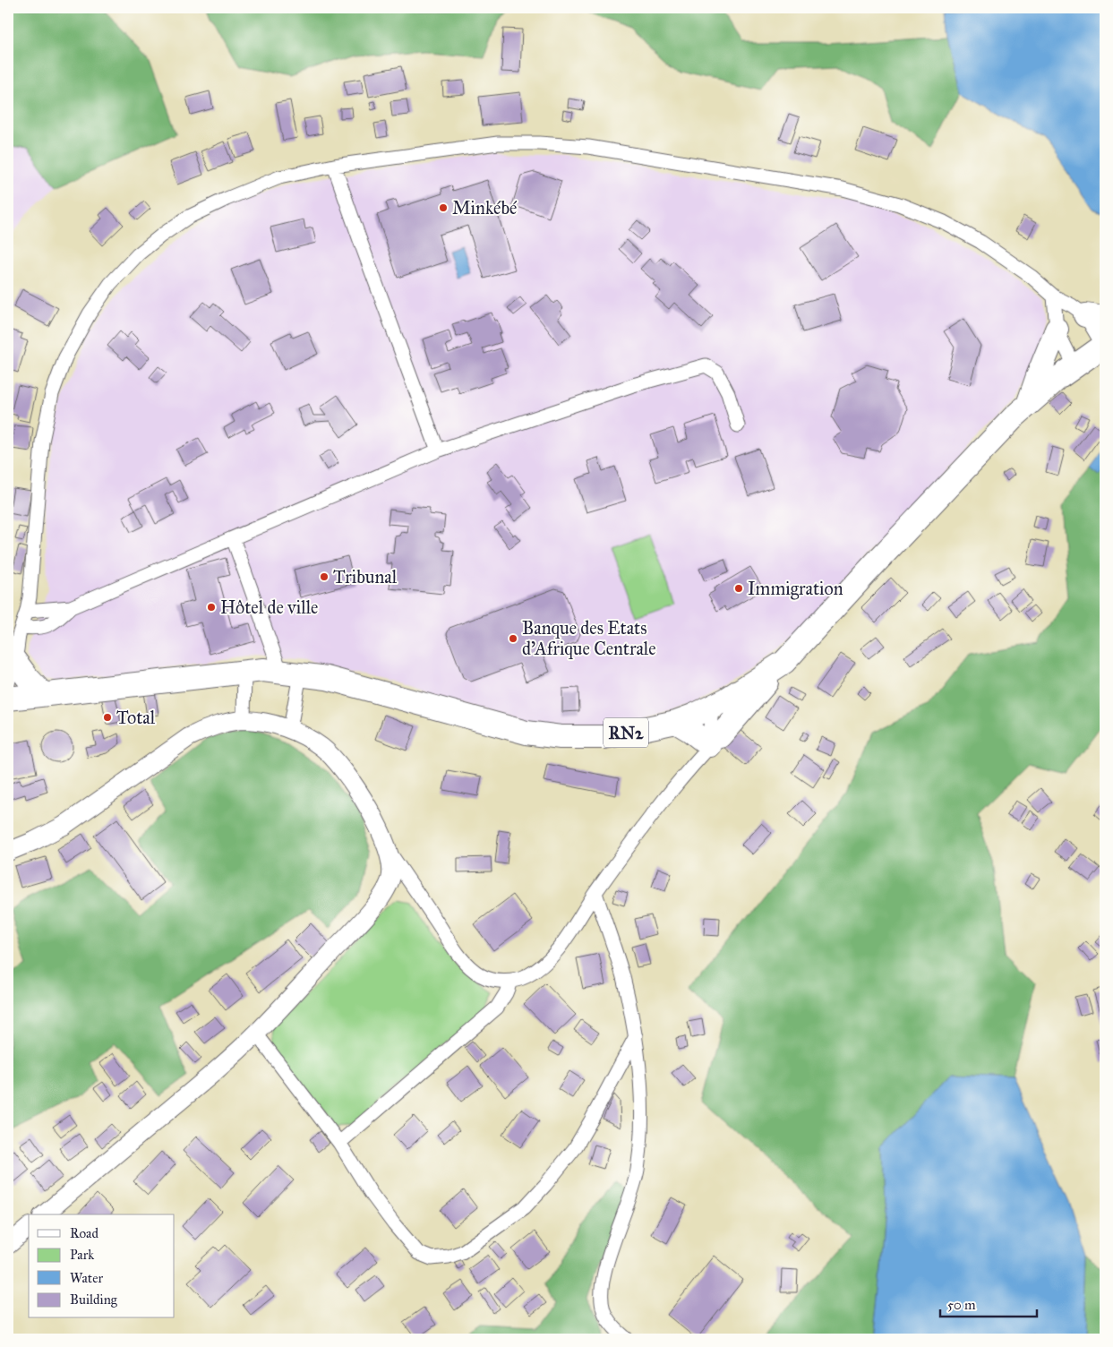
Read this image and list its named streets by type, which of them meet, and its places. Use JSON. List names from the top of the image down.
{
  "streets": {
    "highway": ["RN2"]
  },
  "places": [
    "Minkébé",
    "Tribunal",
    "Immigration",
    "Hôtel de ville",
    "Banque des Etats d'Afrique Centrale",
    "Total"
  ],
  "legend": [
    "Road",
    "Park",
    "Water",
    "Building"
  ],
  "scale_bar": "50 m"
}
